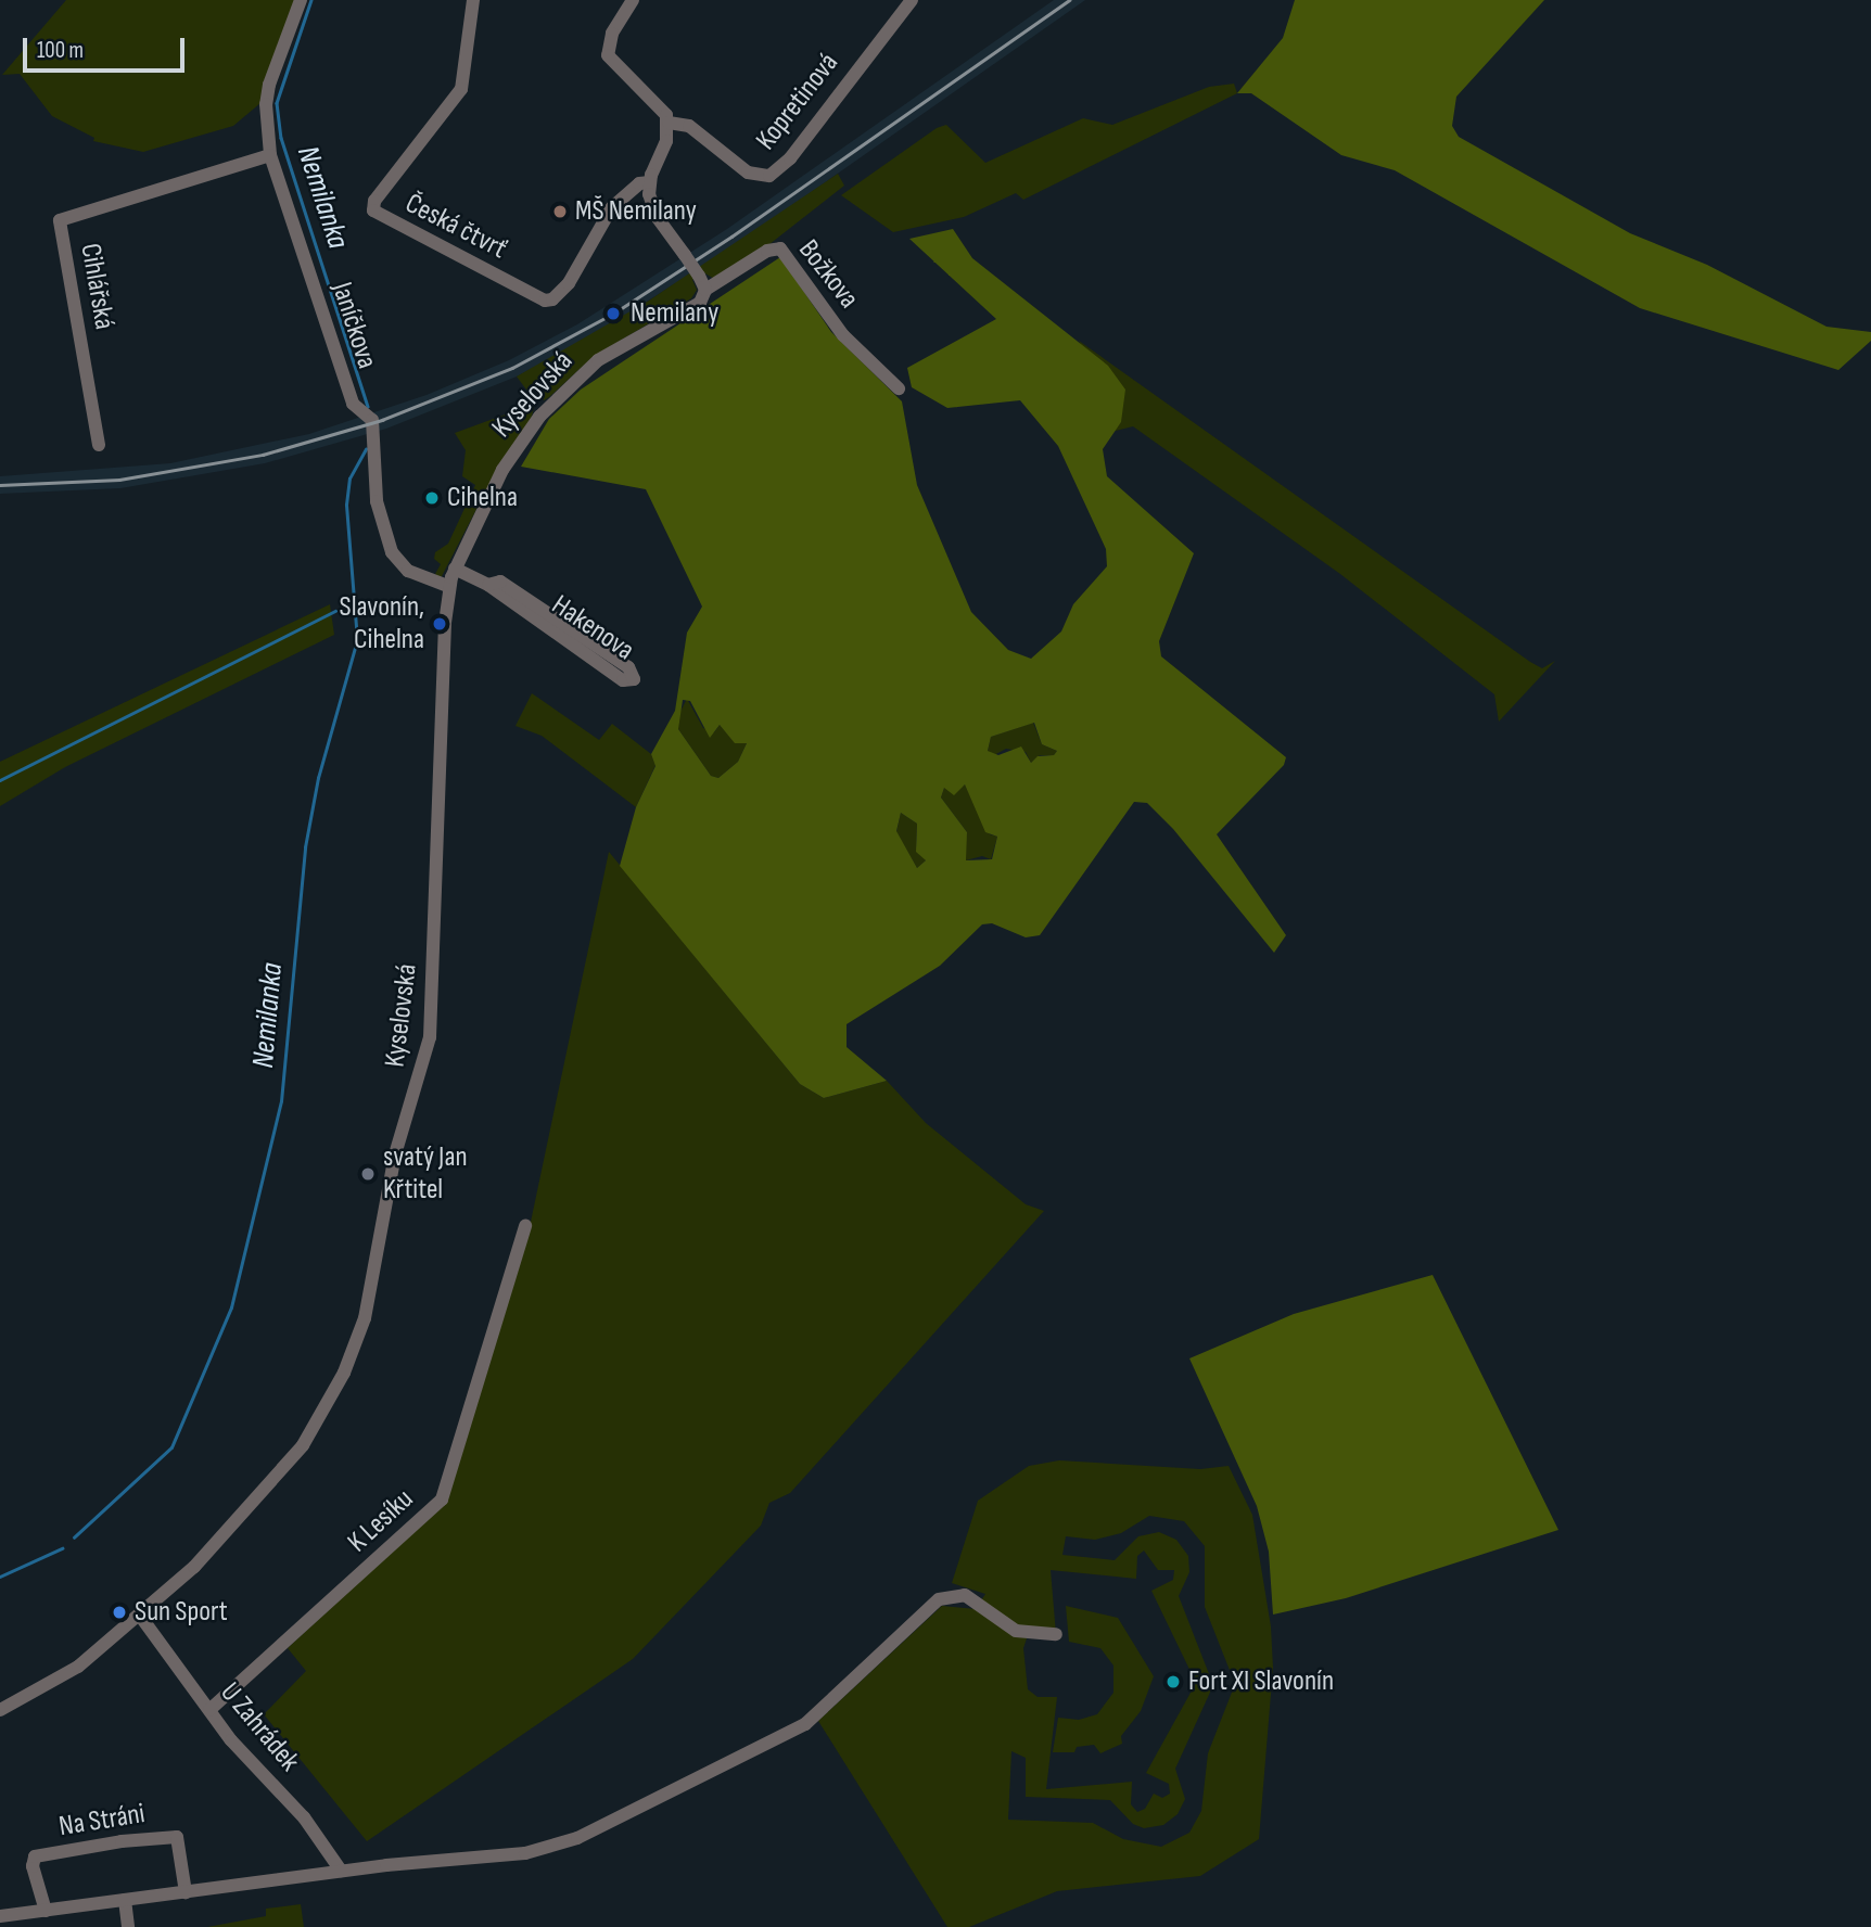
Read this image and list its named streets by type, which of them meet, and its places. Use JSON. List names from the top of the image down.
{
  "streets": {
    "street": [
      "Kopretinová",
      "Česká čtvrť",
      "Božkova",
      "Cihlářská",
      "Janíčkova",
      "Kyselovská",
      "Hakenova",
      "K Lesíku",
      "U Zahrádek",
      "Na Stráni"
    ]
  },
  "crossings": [
    ["Božkova", "Kyselovská"],
    ["Cihlářská", "Janíčkova"],
    ["Janíčkova", "Kyselovská"],
    ["Kyselovská", "U Zahrádek"],
    ["K Lesíku", "U Zahrádek"]
  ],
  "water": ["Nemilanka"],
  "places": [
    "MŠ Nemilany",
    "Nemilany",
    "Cihelna",
    "Slavonín, Cihelna",
    "svatý Jan Křtitel",
    "Sun Sport",
    "Fort XI Slavonín"
  ],
  "scale_bar": "100 m"
}
